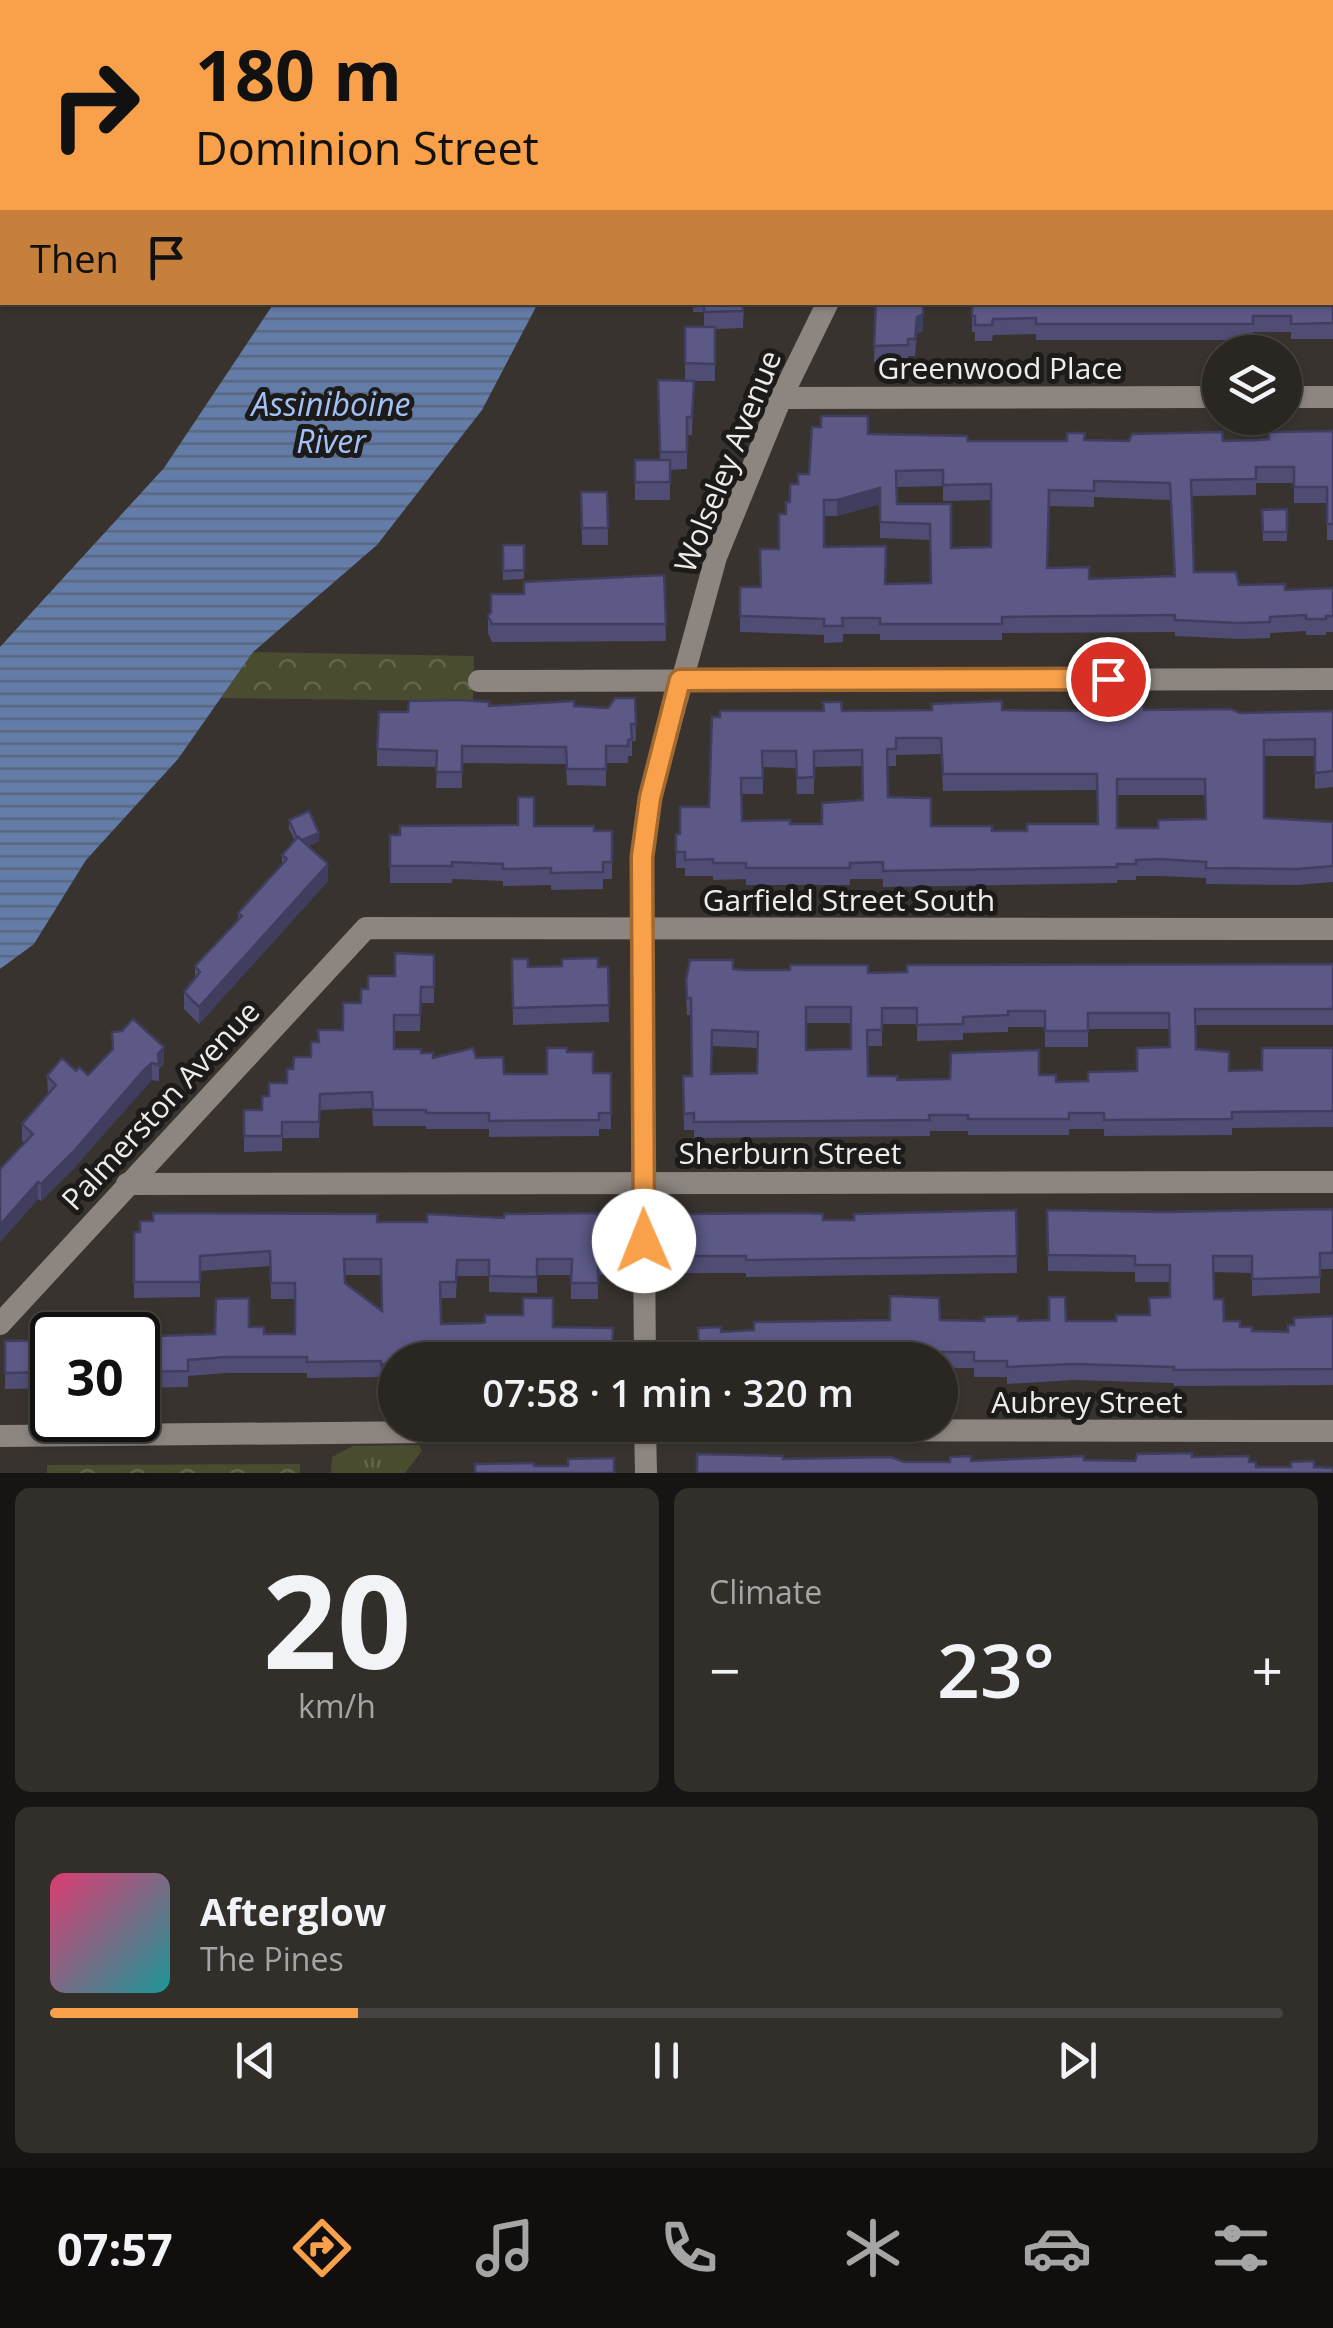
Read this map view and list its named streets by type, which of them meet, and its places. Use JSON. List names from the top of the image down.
{
  "streets": {
    "street": [
      "Greenwood Place",
      "Wolseley Avenue",
      "Garfield Street South",
      "Palmerston Avenue",
      "Sherburn Street",
      "Aubrey Street"
    ]
  },
  "crossings": [
    ["Greenwood Place", "Wolseley Avenue"],
    ["Wolseley Avenue", "Garfield Street South"],
    ["Wolseley Avenue", "Sherburn Street"],
    ["Garfield Street South", "Palmerston Avenue"],
    ["Palmerston Avenue", "Sherburn Street"]
  ],
  "water": ["Assiniboine River"],
  "page": {
    "turn": ["180 m", "Dominion Street"],
    "then": "Then",
    "limit": "30",
    "trip": "07:58 · 1 min · 320 m",
    "tile": [
      ["20", "km/h"],
      "Climate"
    ],
    "heat": ["−", "23°", "+"],
    "song": ["Afterglow", "The Pines"],
    "tabs": "07:57"
  }
}
